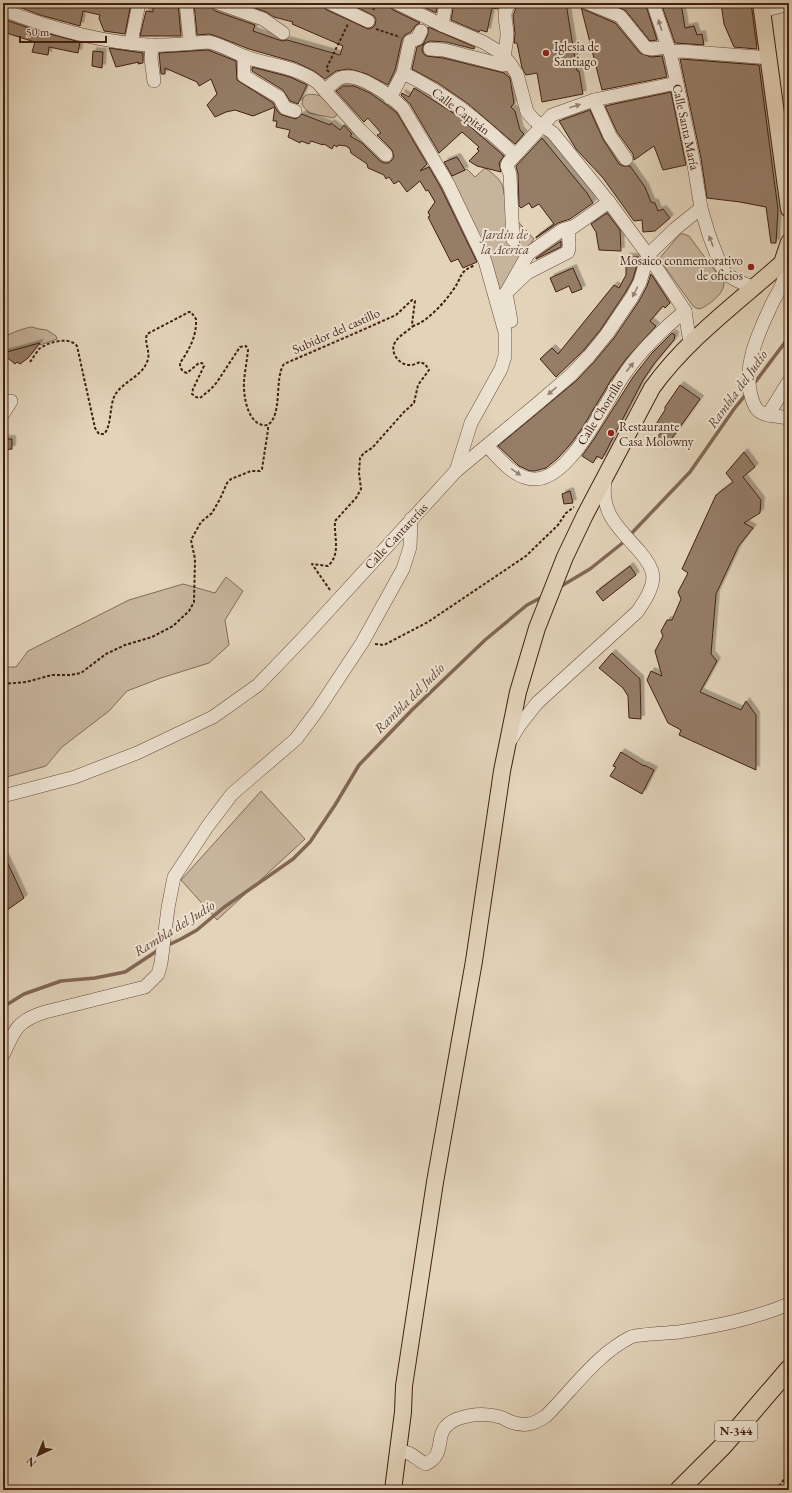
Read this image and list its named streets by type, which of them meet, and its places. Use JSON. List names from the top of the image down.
{
  "streets": {
    "highway": ["N-344"],
    "street": [
      "Calle Capitán",
      "Calle Santa María",
      "Calle Chorrillo",
      "Calle Cantarerías"
    ],
    "path": ["Subidor del castillo"]
  },
  "crossings": [
    ["Calle Chorrillo", "Calle Cantarerías"]
  ],
  "one_way": ["Calle Chorrillo"],
  "water": ["Rambla del Judío"],
  "parks": ["Jardín de la Acerica"],
  "places": ["Iglesia de Santiago", "Mosaico conmemorativo de oficios", "Restaurante Casa Molowny"],
  "scale_bar": "50 m",
  "north": "bottom left"
}
